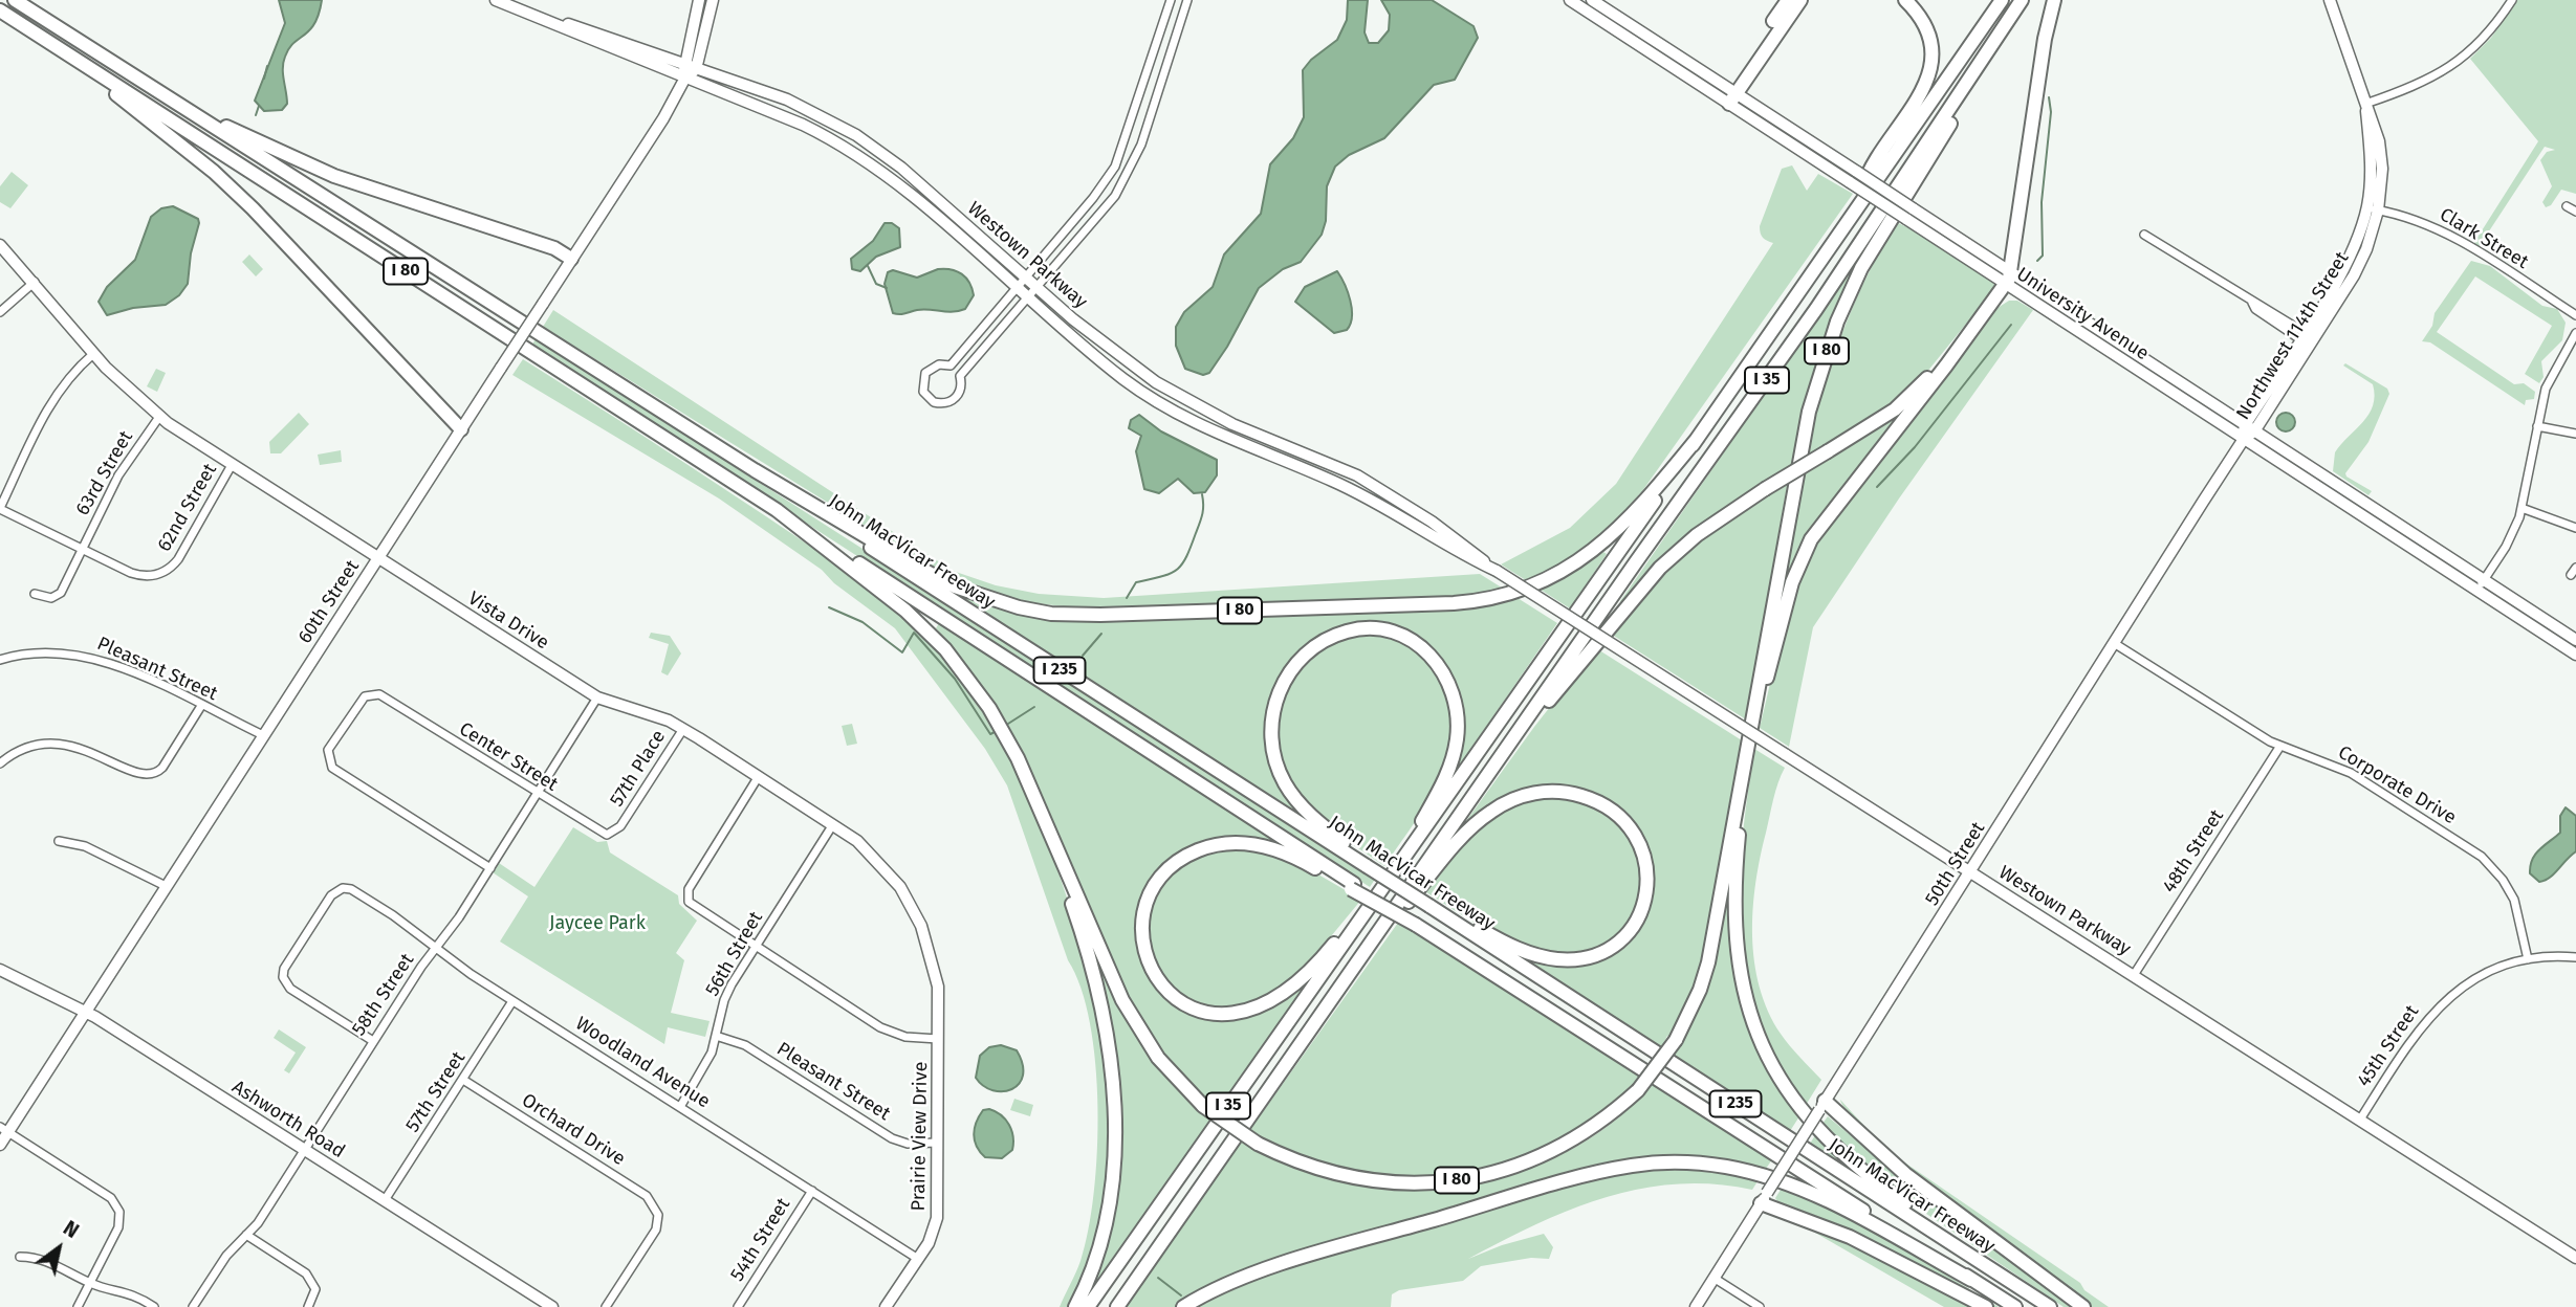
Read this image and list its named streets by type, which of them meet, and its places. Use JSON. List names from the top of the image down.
{
  "streets": {
    "highway": [
      "I 80",
      "I 35",
      "John MacVicar Freeway",
      "I 235"
    ],
    "street": [
      "Clark Street",
      "Westown Parkway",
      "University Avenue",
      "Northwest 114th Street",
      "63rd Street",
      "62nd Street",
      "60th Street",
      "Vista Drive",
      "Pleasant Street",
      "Center Street",
      "57th Place",
      "Corporate Drive",
      "48th Street",
      "50th Street",
      "56th Street",
      "58th Street",
      "45th Street",
      "Woodland Avenue",
      "57th Street",
      "Ashworth Road",
      "Orchard Drive",
      "Prairie View Drive",
      "54th Street"
    ]
  },
  "crossings": [
    ["Clark Street", "Northwest 114th Street"],
    ["Westown Parkway", "60th Street"],
    ["Westown Parkway", "48th Street"],
    ["Westown Parkway", "50th Street"],
    ["Westown Parkway", "45th Street"],
    ["I 80", "I 35"],
    ["I 80", "John MacVicar Freeway"],
    ["University Avenue", "Northwest 114th Street"],
    ["University Avenue", "50th Street"],
    ["Northwest 114th Street", "50th Street"],
    ["63rd Street", "62nd Street"],
    ["63rd Street", "Vista Drive"],
    ["62nd Street", "Vista Drive"],
    ["60th Street", "Vista Drive"],
    ["60th Street", "Pleasant Street"],
    ["60th Street", "Ashworth Road"],
    ["Vista Drive", "57th Place"],
    ["Vista Drive", "56th Street"],
    ["Vista Drive", "58th Street"],
    ["Vista Drive", "Prairie View Drive"],
    ["Pleasant Street", "56th Street"],
    ["Pleasant Street", "Prairie View Drive"],
    ["Center Street", "57th Place"],
    ["Center Street", "58th Street"],
    ["Corporate Drive", "48th Street"],
    ["Corporate Drive", "50th Street"],
    ["Corporate Drive", "45th Street"],
    ["56th Street", "Woodland Avenue"],
    ["58th Street", "Woodland Avenue"],
    ["58th Street", "Ashworth Road"],
    ["Woodland Avenue", "57th Street"],
    ["Woodland Avenue", "Prairie View Drive"],
    ["Woodland Avenue", "54th Street"],
    ["57th Street", "Ashworth Road"],
    ["57th Street", "Orchard Drive"]
  ],
  "parks": ["Jaycee Park"],
  "north": "top right"
}
